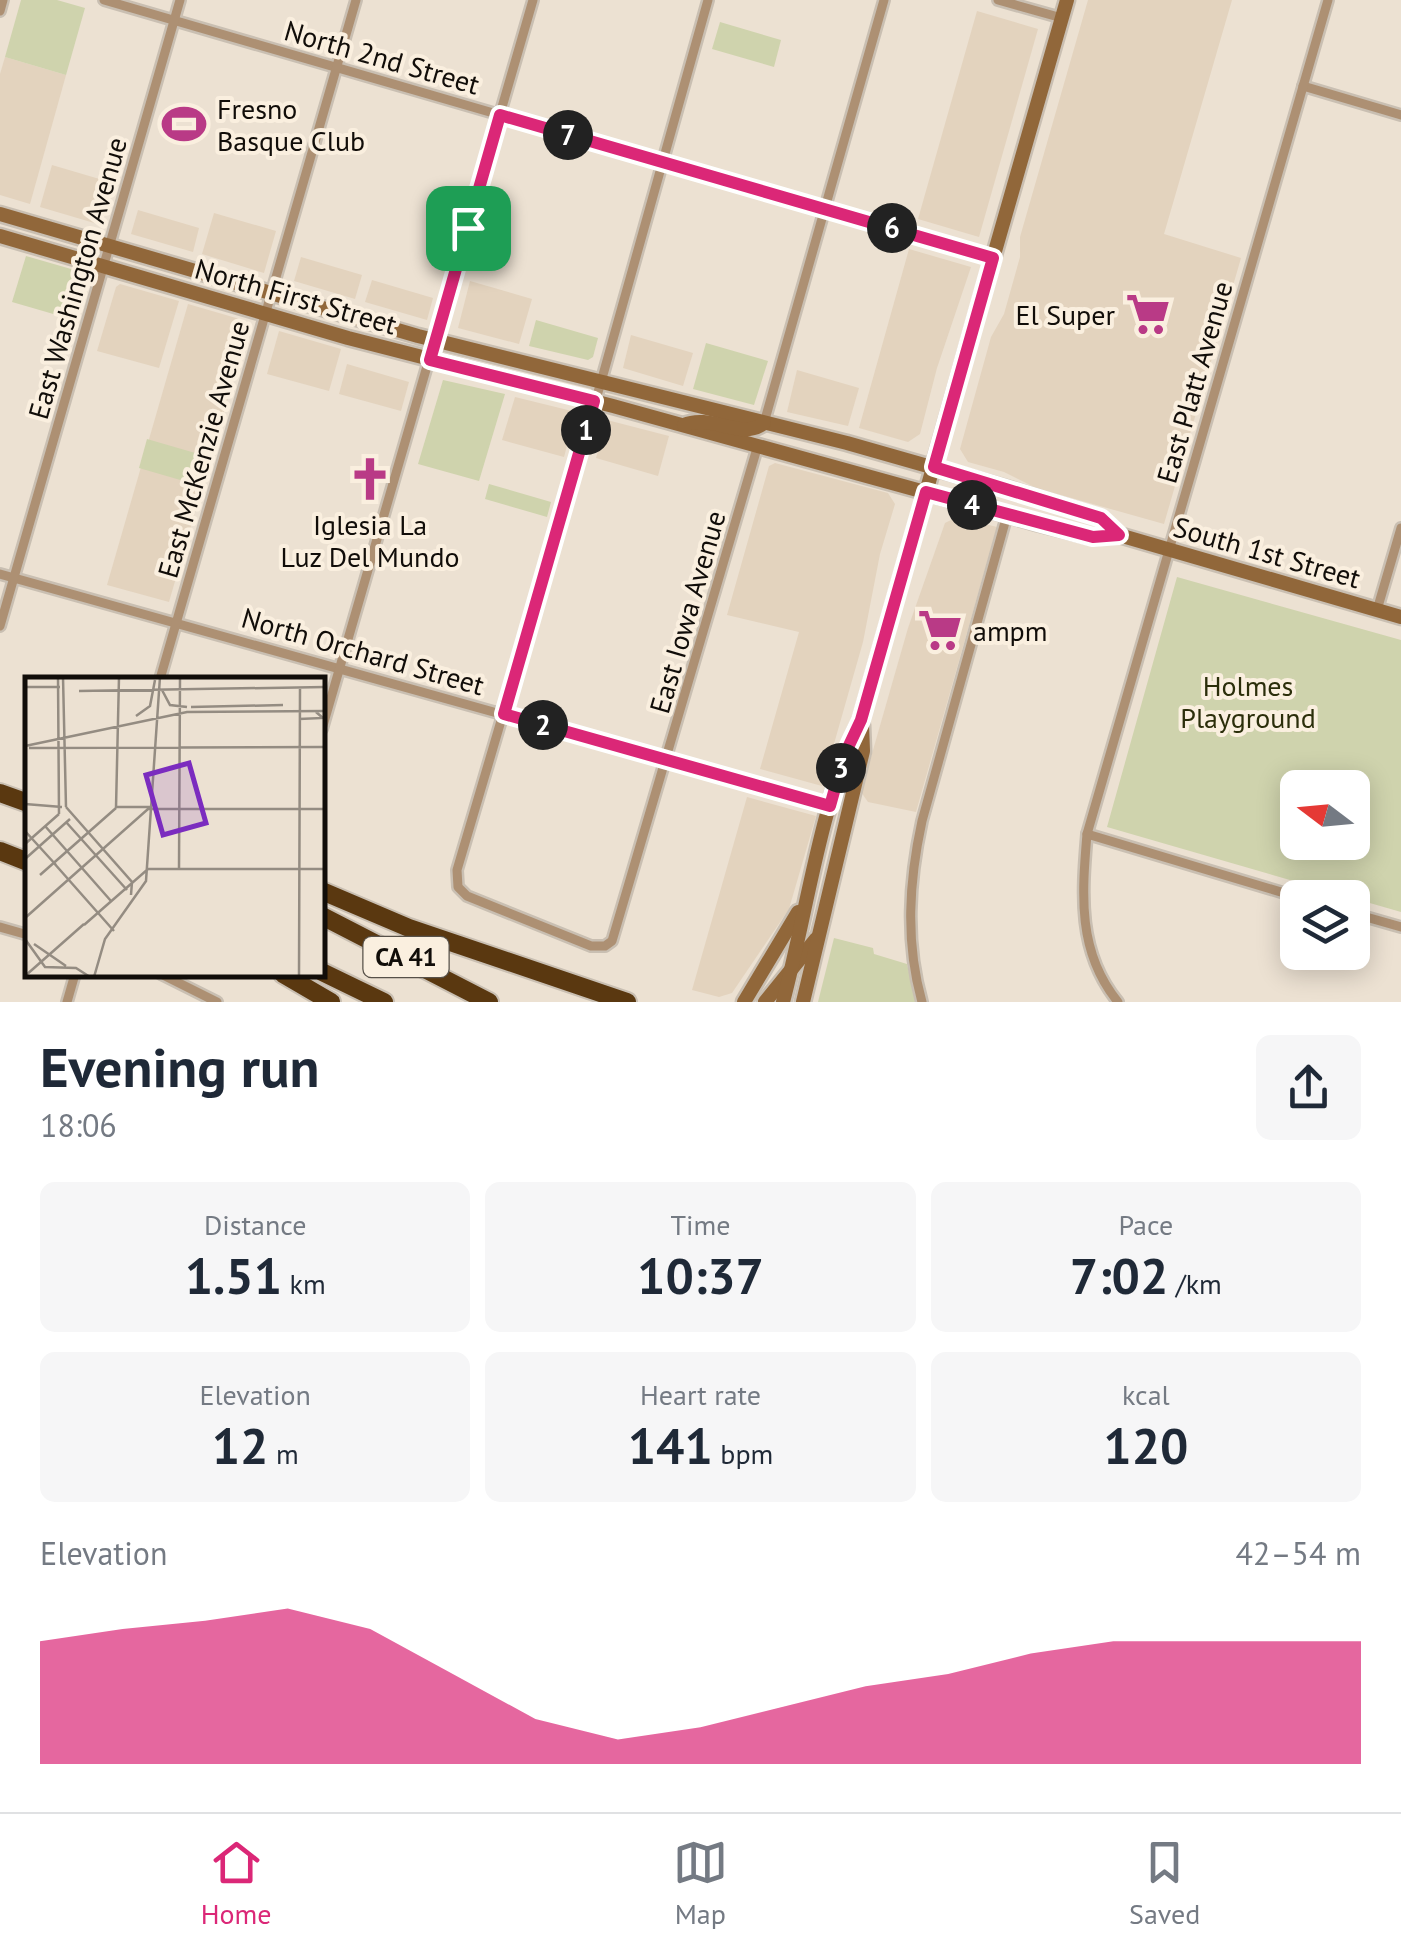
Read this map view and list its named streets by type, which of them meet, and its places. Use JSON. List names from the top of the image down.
{
  "streets": {
    "highway": ["CA 41"],
    "main road": ["North First Street", "South 1st Street"],
    "street": [
      "North 2nd Street",
      "East Washington Avenue",
      "East Platt Avenue",
      "East McKenzie Avenue",
      "East Iowa Avenue",
      "North Orchard Street"
    ]
  },
  "crossings": [
    ["North 2nd Street", "East Washington Avenue"],
    ["North 2nd Street", "East McKenzie Avenue"],
    ["East Washington Avenue", "North First Street"],
    ["East Washington Avenue", "North Orchard Street"],
    ["North First Street", "East McKenzie Avenue"],
    ["North First Street", "South 1st Street"],
    ["North First Street", "East Iowa Avenue"],
    ["East Platt Avenue", "South 1st Street"],
    ["East McKenzie Avenue", "North Orchard Street"],
    ["East Iowa Avenue", "North Orchard Street"]
  ],
  "parks": ["Holmes Playground"],
  "places": {
    "sports": ["Fresno Basque Club"],
    "supermarket": ["El Super", "ampm"],
    "church": ["Iglesia La Luz Del Mundo"]
  },
  "north": "left",
  "page": {
    "pins": [
      "7",
      "6",
      "1",
      "4",
      "2",
      "3"
    ],
    "heading": ["Evening run", "18:06"],
    "stats": [
      ["Distance", "1.51 km"],
      ["Time", "10:37"],
      ["Pace", "7:02 /km"],
      ["Elevation", "12 m"],
      ["Heart rate", "141 bpm"],
      ["kcal", "120"]
    ],
    "chart": ["Elevation", "42–54 m"],
    "tabs": ["Home", "Map", "Saved"]
  }
}
